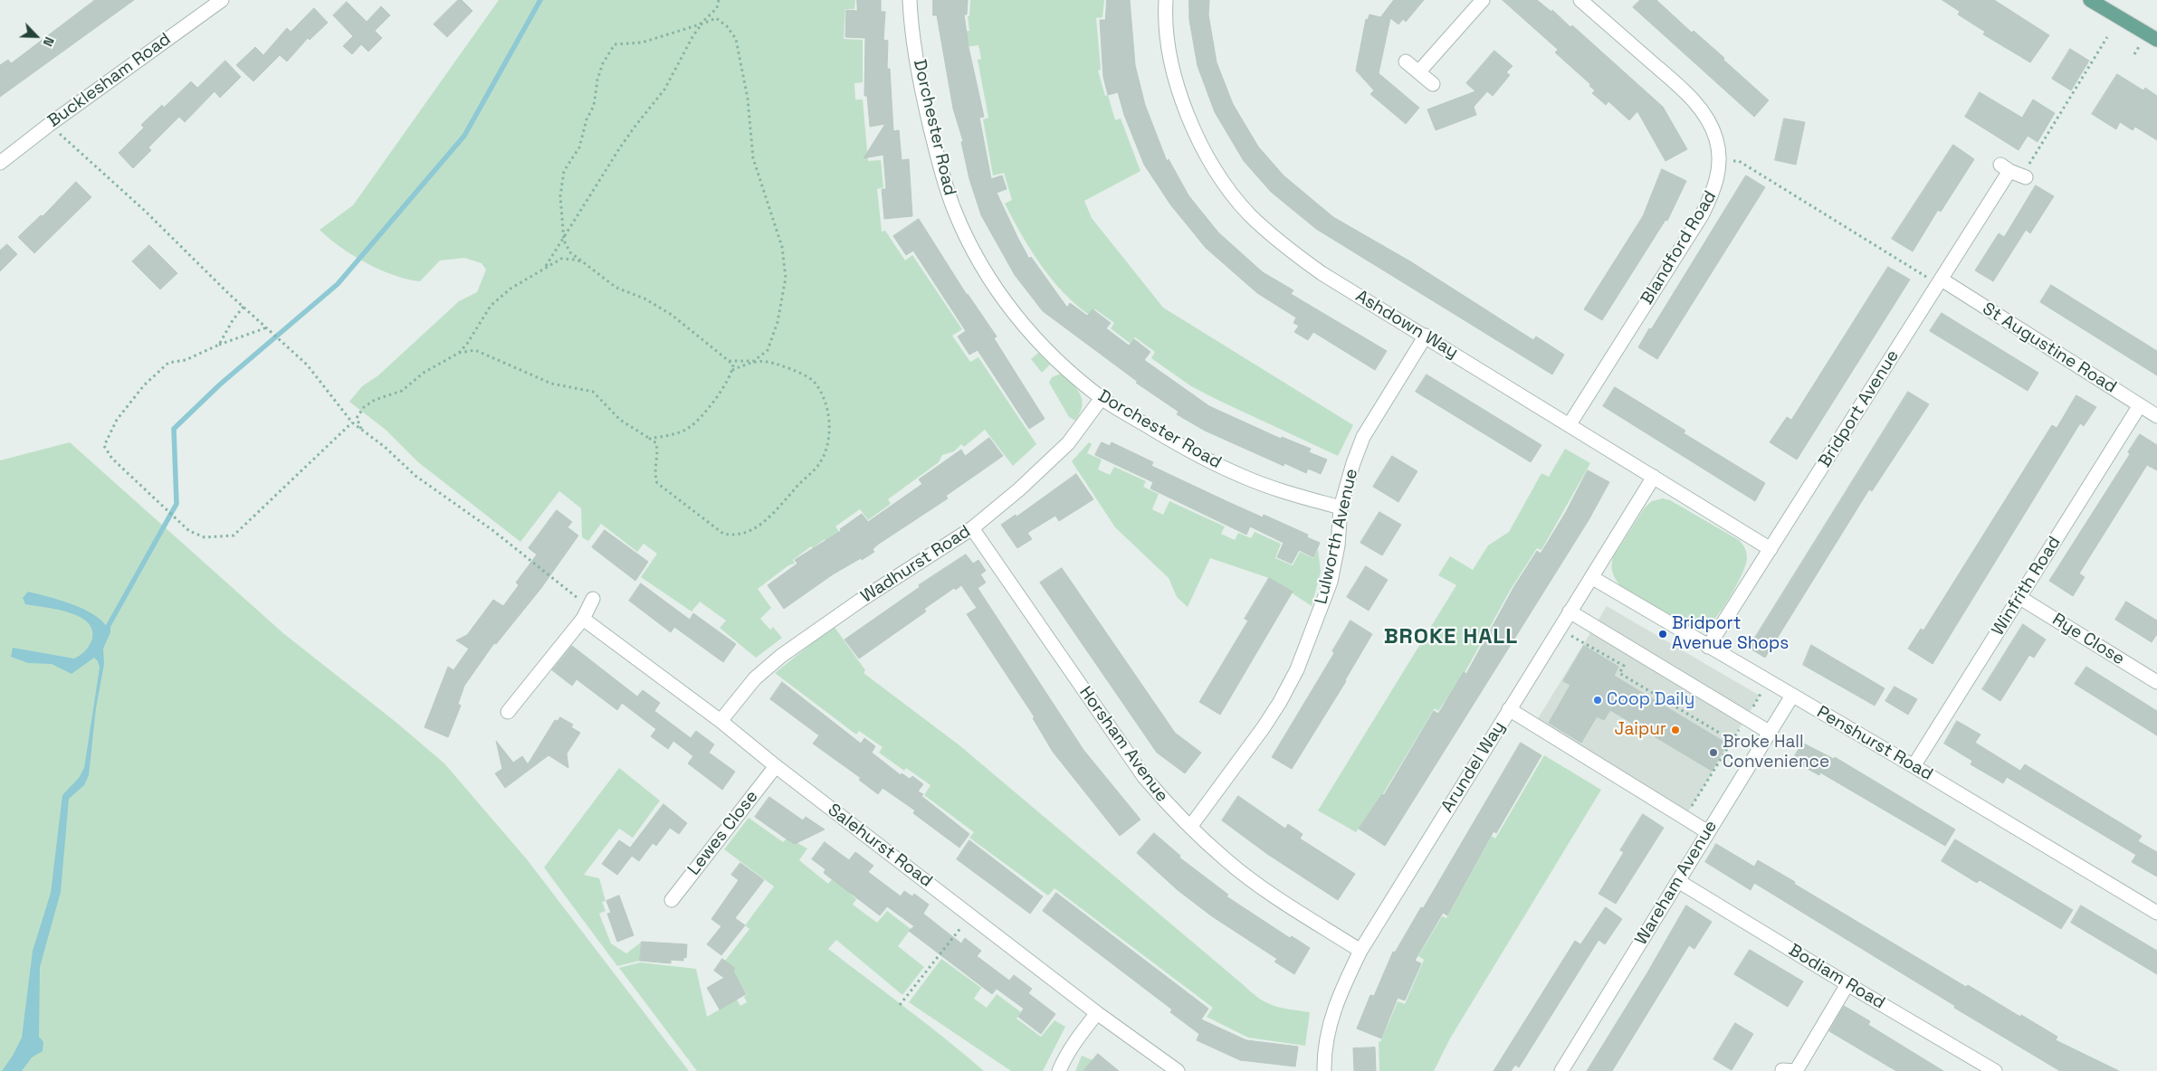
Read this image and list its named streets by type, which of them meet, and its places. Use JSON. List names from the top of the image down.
{
  "streets": {
    "street": [
      "Bucklesham Road",
      "Dorchester Road",
      "Blandford Road",
      "Ashdown Way",
      "St Augustine Road",
      "Bridport Avenue",
      "Lulworth Avenue",
      "Wadhurst Road",
      "Winfrith Road",
      "Rye Close",
      "Penshurst Road",
      "Horsham Avenue",
      "Arundel Way",
      "Lewes Close",
      "Salehurst Road",
      "Wareham Avenue",
      "Bodiam Road"
    ]
  },
  "crossings": [
    ["Dorchester Road", "Lulworth Avenue"],
    ["Dorchester Road", "Wadhurst Road"],
    ["Blandford Road", "Ashdown Way"],
    ["Ashdown Way", "Bridport Avenue"],
    ["Ashdown Way", "Lulworth Avenue"],
    ["Ashdown Way", "Arundel Way"],
    ["St Augustine Road", "Bridport Avenue"],
    ["St Augustine Road", "Winfrith Road"],
    ["Bridport Avenue", "Penshurst Road"],
    ["Lulworth Avenue", "Horsham Avenue"],
    ["Wadhurst Road", "Horsham Avenue"],
    ["Wadhurst Road", "Salehurst Road"],
    ["Winfrith Road", "Rye Close"],
    ["Winfrith Road", "Penshurst Road"],
    ["Penshurst Road", "Arundel Way"],
    ["Penshurst Road", "Wareham Avenue"],
    ["Horsham Avenue", "Arundel Way"],
    ["Lewes Close", "Salehurst Road"],
    ["Wareham Avenue", "Bodiam Road"]
  ],
  "districts": ["BROKE HALL"],
  "places": [
    "Bridport Avenue Shops",
    "Coop Daily",
    "Jaipur",
    "Broke Hall Convenience"
  ],
  "north": "bottom right"
}
